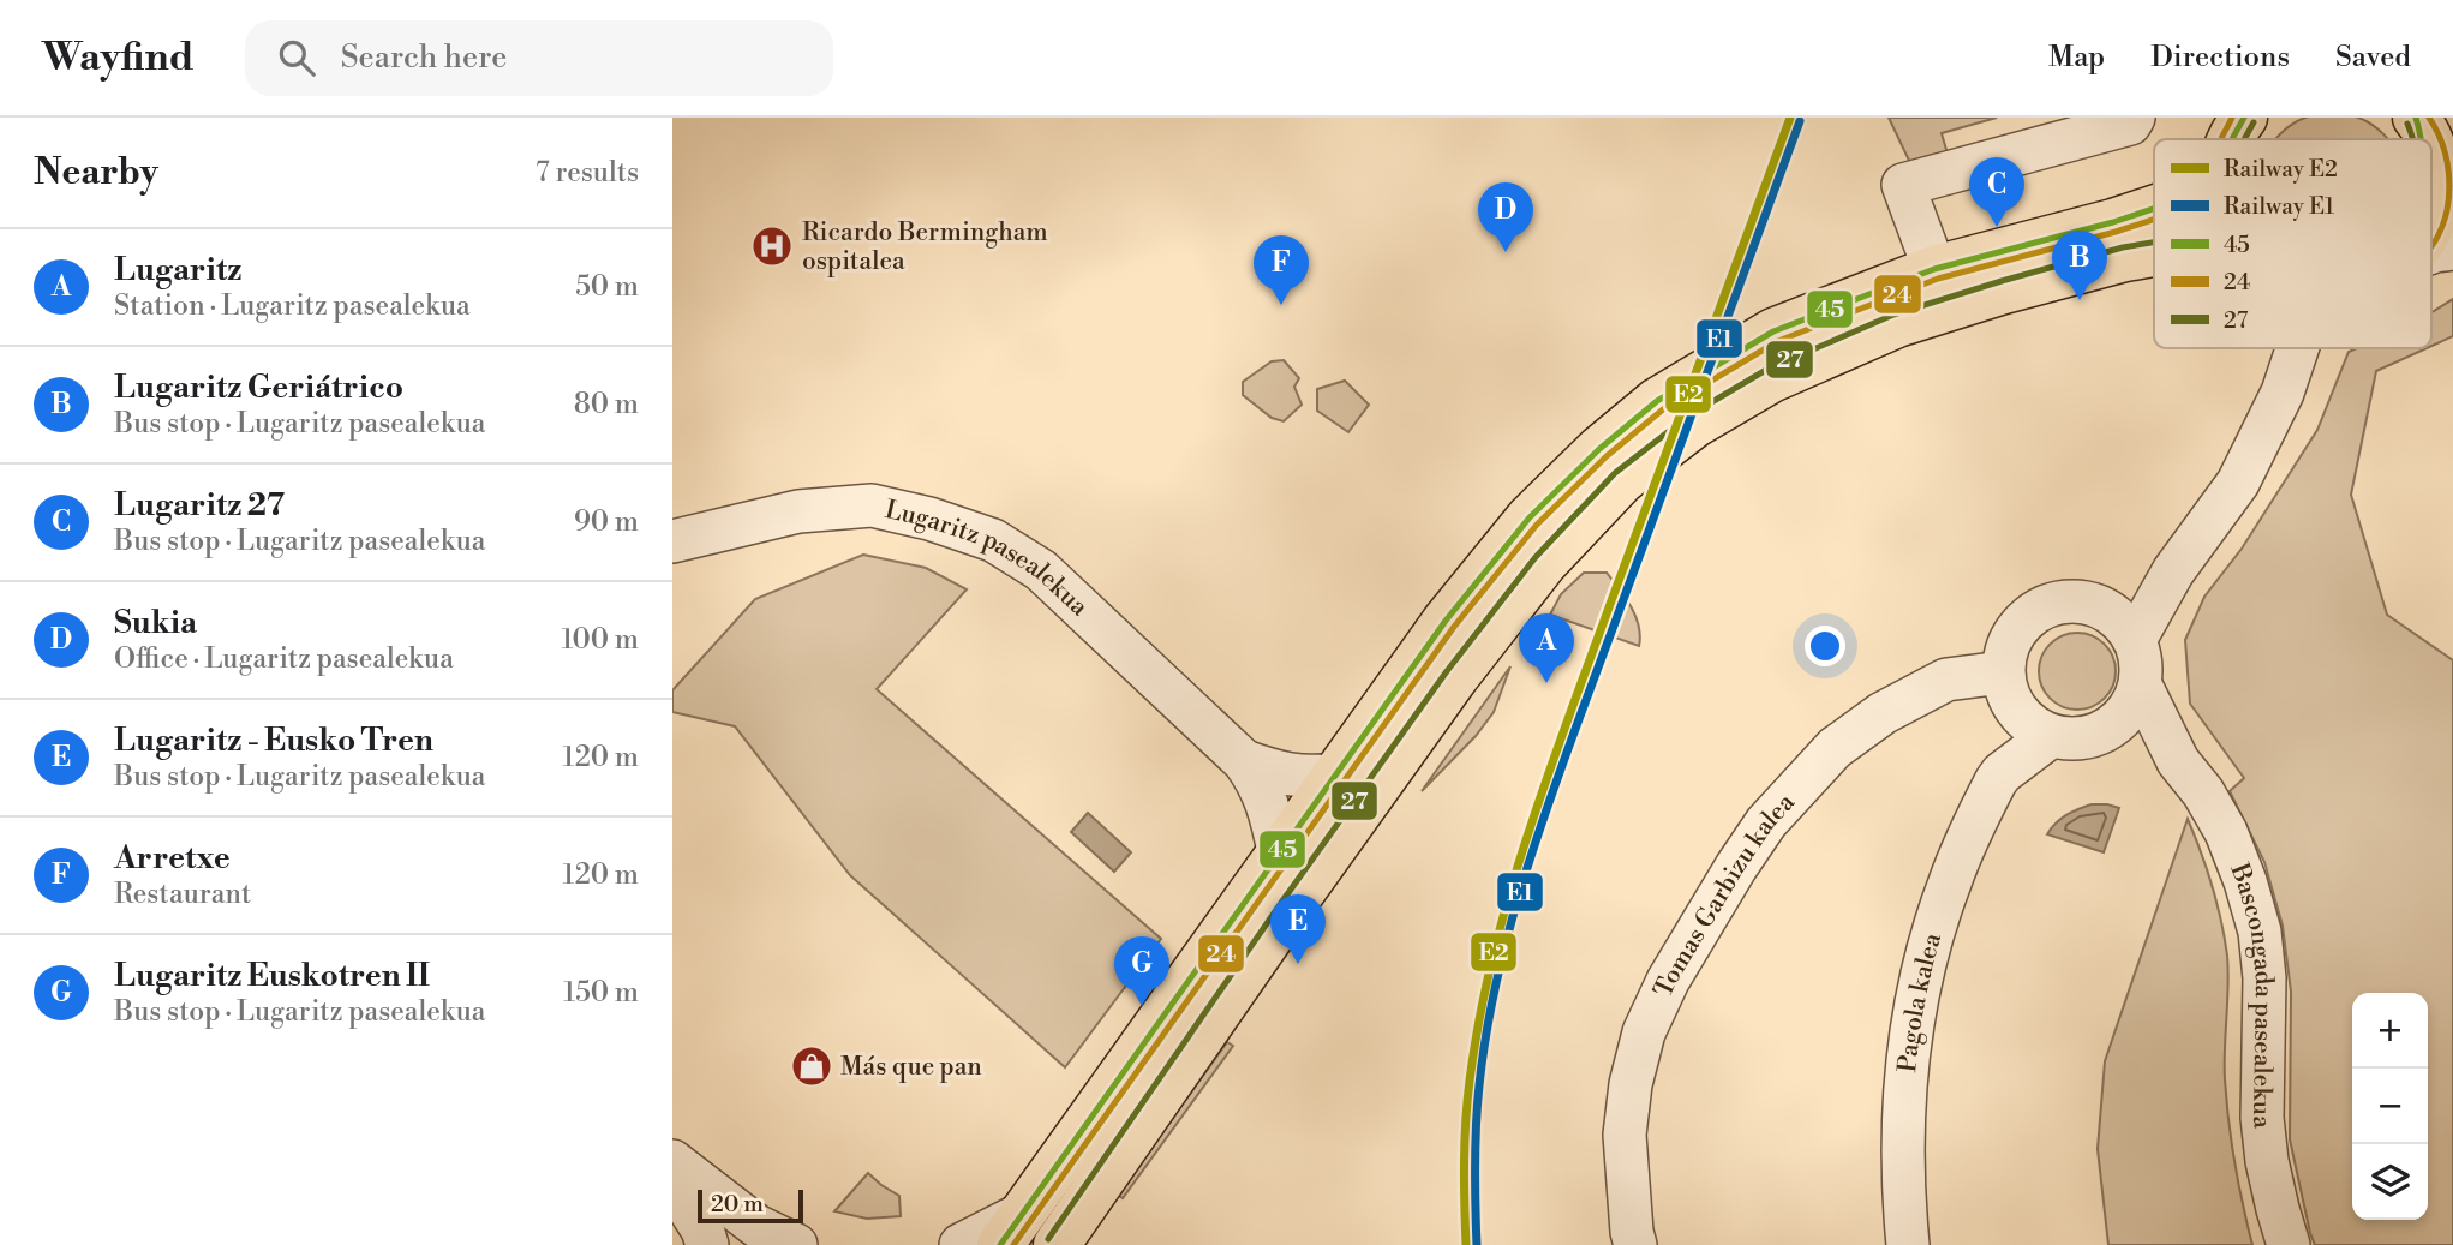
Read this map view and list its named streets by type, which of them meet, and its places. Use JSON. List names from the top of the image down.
{
  "streets": {
    "street": [
      "Lugaritz pasealekua",
      "Tomas Garbizu kalea",
      "Bascongada pasealekua",
      "Pagola kalea"
    ]
  },
  "crossings": [
    ["Tomas Garbizu kalea", "Bascongada pasealekua"],
    ["Tomas Garbizu kalea", "Pagola kalea"],
    ["Bascongada pasealekua", "Pagola kalea"]
  ],
  "places": {
    "hospital": ["Ricardo Bermingham ospitalea"],
    "shop": ["Más que pan"]
  },
  "lines": [
    "rail line E2",
    "transit line 45",
    "transit line 24",
    "rail line E1",
    "transit line 27"
  ],
  "legend": [
    "Railway E2",
    "Railway E1",
    "45",
    "24",
    "27"
  ],
  "scale_bar": "20 m",
  "page": {
    "header": "Wayfind",
    "search": "Search here",
    "nav": ["Map", "Directions", "Saved"],
    "heading": ["Nearby", "7 results"],
    "pins": [
      "C",
      "D",
      "B",
      "F",
      "A",
      "E",
      "G"
    ],
    "list": [
      {
        "mark": "A",
        "name": "Lugaritz",
        "note": "Station · Lugaritz pasealekua",
        "value": "50 m"
      },
      {
        "mark": "B",
        "name": "Lugaritz Geriátrico",
        "note": "Bus stop · Lugaritz pasealekua",
        "value": "80 m"
      },
      {
        "mark": "C",
        "name": "Lugaritz 27",
        "note": "Bus stop · Lugaritz pasealekua",
        "value": "90 m"
      },
      {
        "mark": "D",
        "name": "Sukia",
        "note": "Office · Lugaritz pasealekua",
        "value": "100 m"
      },
      {
        "mark": "E",
        "name": "Lugaritz - Eusko Tren",
        "note": "Bus stop · Lugaritz pasealekua",
        "value": "120 m"
      },
      {
        "mark": "F",
        "name": "Arretxe",
        "note": "Restaurant",
        "value": "120 m"
      },
      {
        "mark": "G",
        "name": "Lugaritz Euskotren II",
        "note": "Bus stop · Lugaritz pasealekua",
        "value": "150 m"
      }
    ],
    "map_buttons": ["+", "−"],
    "scale": "20 m"
  }
}
